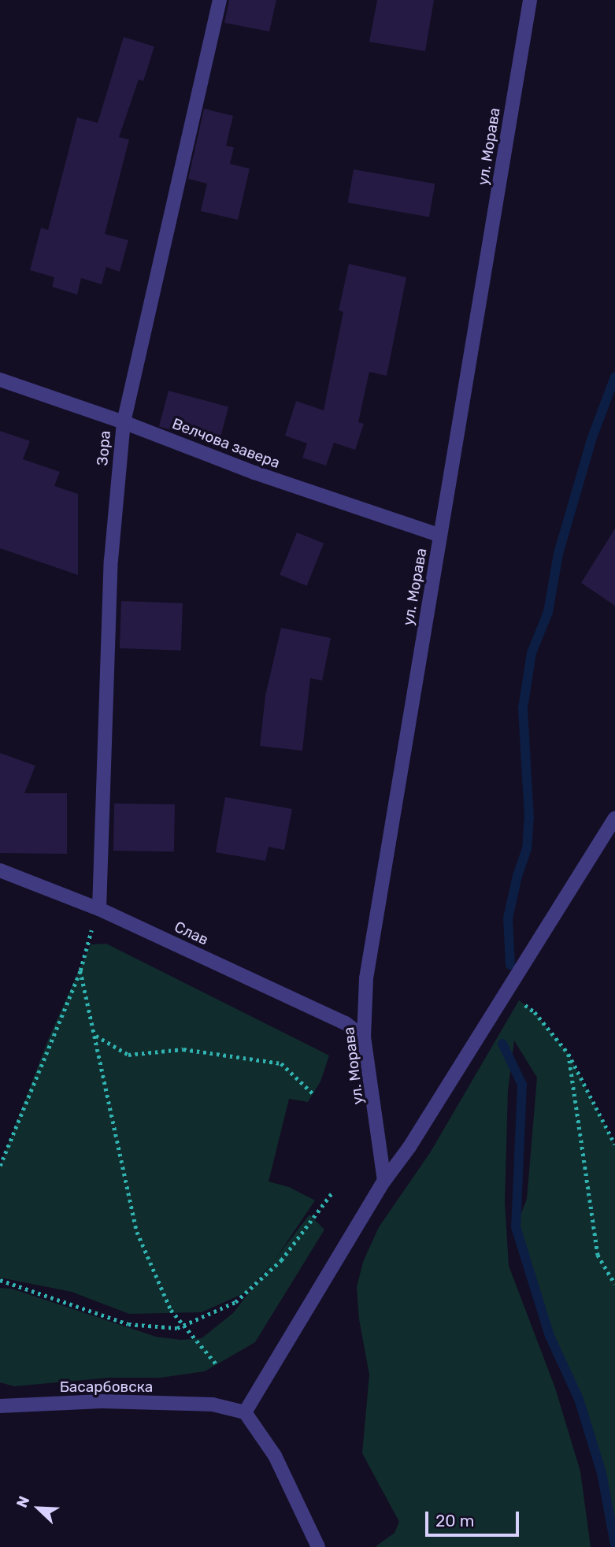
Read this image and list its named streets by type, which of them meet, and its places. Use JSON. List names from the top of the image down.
{
  "streets": {
    "street": [
      "ул. Морава",
      "Велчова завера",
      "Зора",
      "Слав",
      "Басарбовска"
    ]
  },
  "crossings": [
    ["ул. Морава", "Велчова завера"],
    ["ул. Морава", "Слав"],
    ["Велчова завера", "Зора"],
    ["Зора", "Слав"]
  ],
  "scale_bar": "20 m",
  "north": "top left"
}
